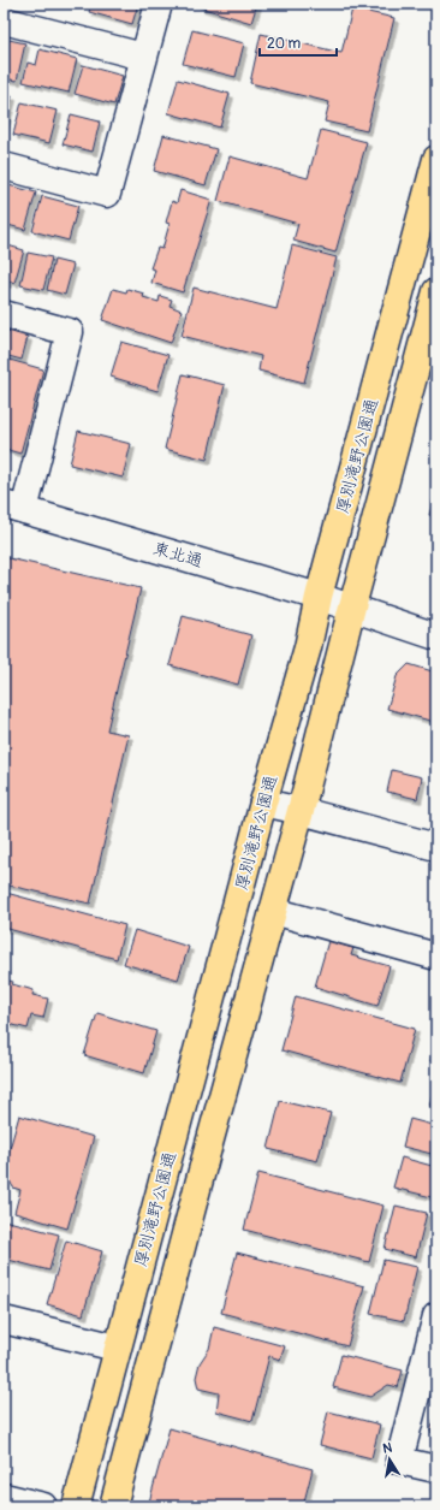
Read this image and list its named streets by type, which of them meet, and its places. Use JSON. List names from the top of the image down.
{
  "streets": {
    "main road": ["厚別滝野公園通"],
    "street": ["東北通"]
  },
  "crossings": [
    ["厚別滝野公園通", "東北通"]
  ],
  "scale_bar": "20 m",
  "north": "top"
}
